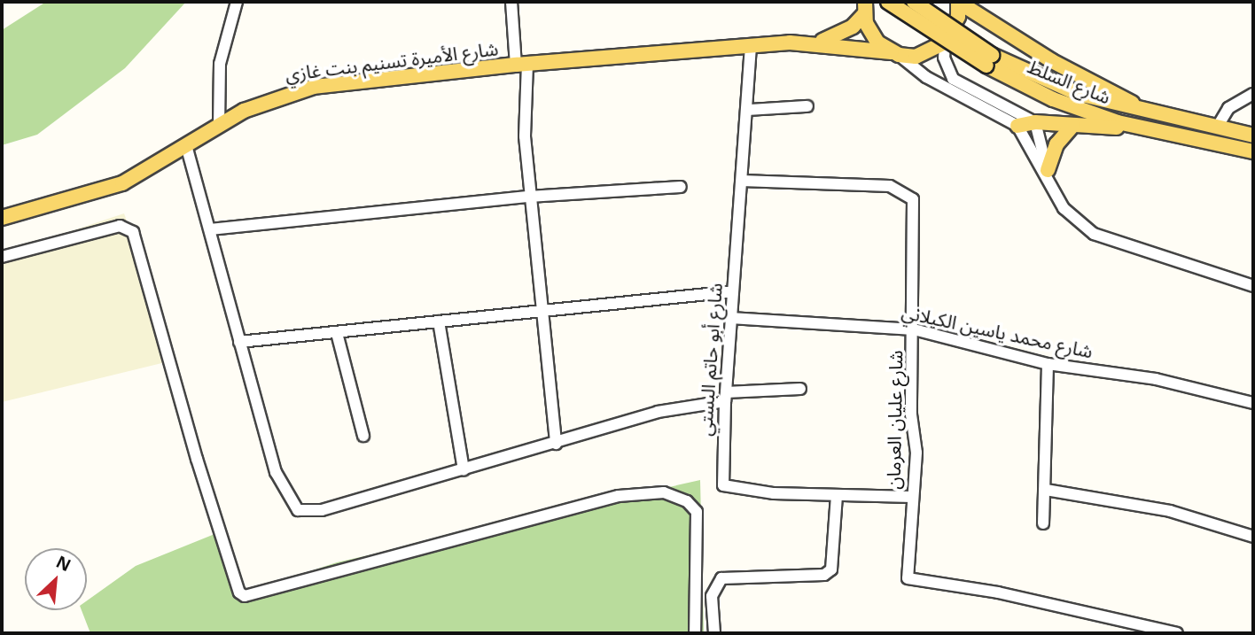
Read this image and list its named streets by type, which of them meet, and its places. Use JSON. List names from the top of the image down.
{
  "streets": {
    "main road": ["شارع الأميرة تسنيم بنت غازي", "شارع السلط"],
    "street": ["شارع محمد ياسين الكيلاني", "شارع أبو حاتم البستي", "شارع عليان العرمان"]
  },
  "crossings": [
    ["شارع الأميرة تسنيم بنت غازي", "شارع أبو حاتم البستي"],
    ["شارع محمد ياسين الكيلاني", "شارع أبو حاتم البستي"],
    ["شارع محمد ياسين الكيلاني", "شارع عليان العرمان"],
    ["شارع أبو حاتم البستي", "شارع عليان العرمان"]
  ],
  "north": "top right"
}
